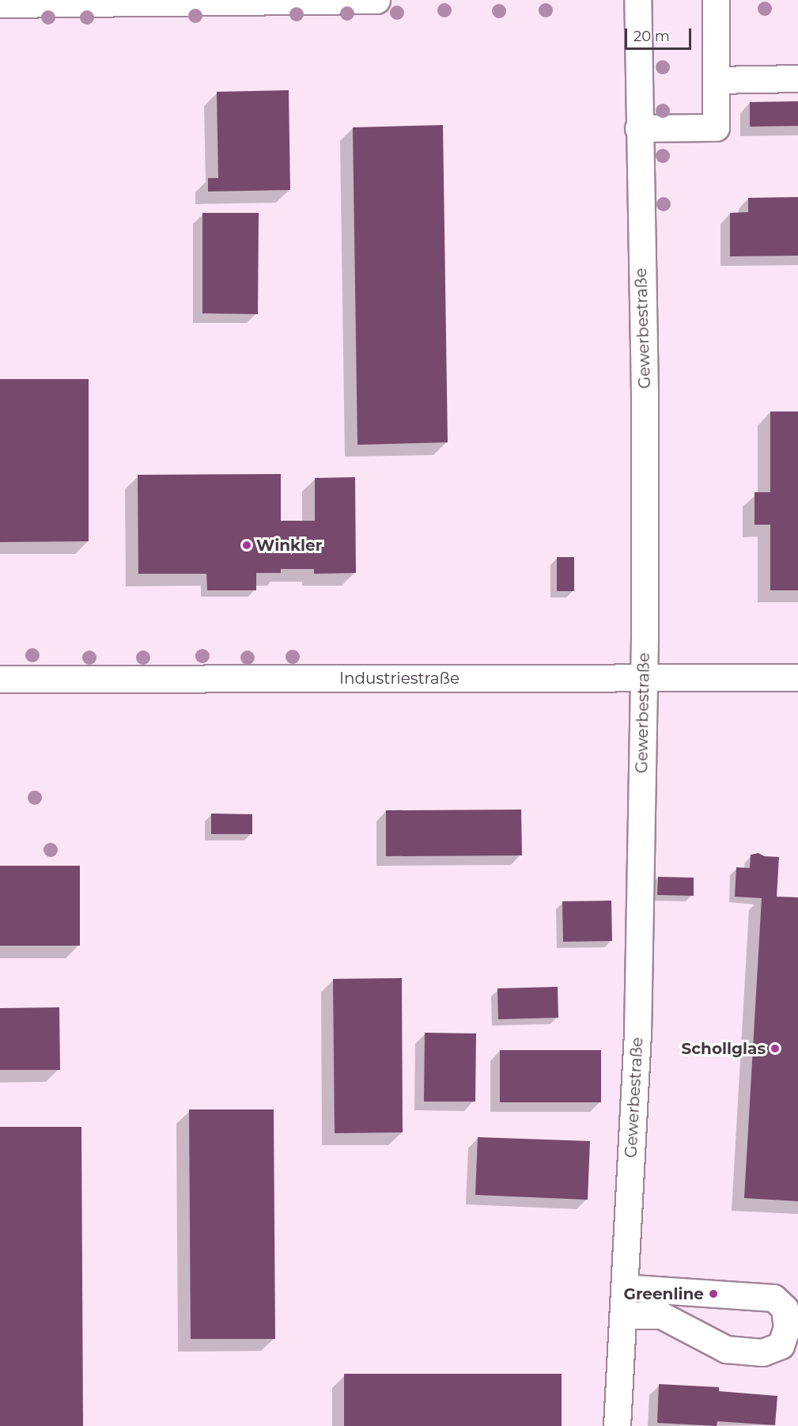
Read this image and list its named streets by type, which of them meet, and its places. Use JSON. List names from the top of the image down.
{
  "streets": {
    "street": ["Gewerbestraße", "Industriestraße"]
  },
  "crossings": [
    ["Gewerbestraße", "Industriestraße"]
  ],
  "places": ["Winkler", "Schollglas", "Greenline"],
  "scale_bar": "20 m"
}
